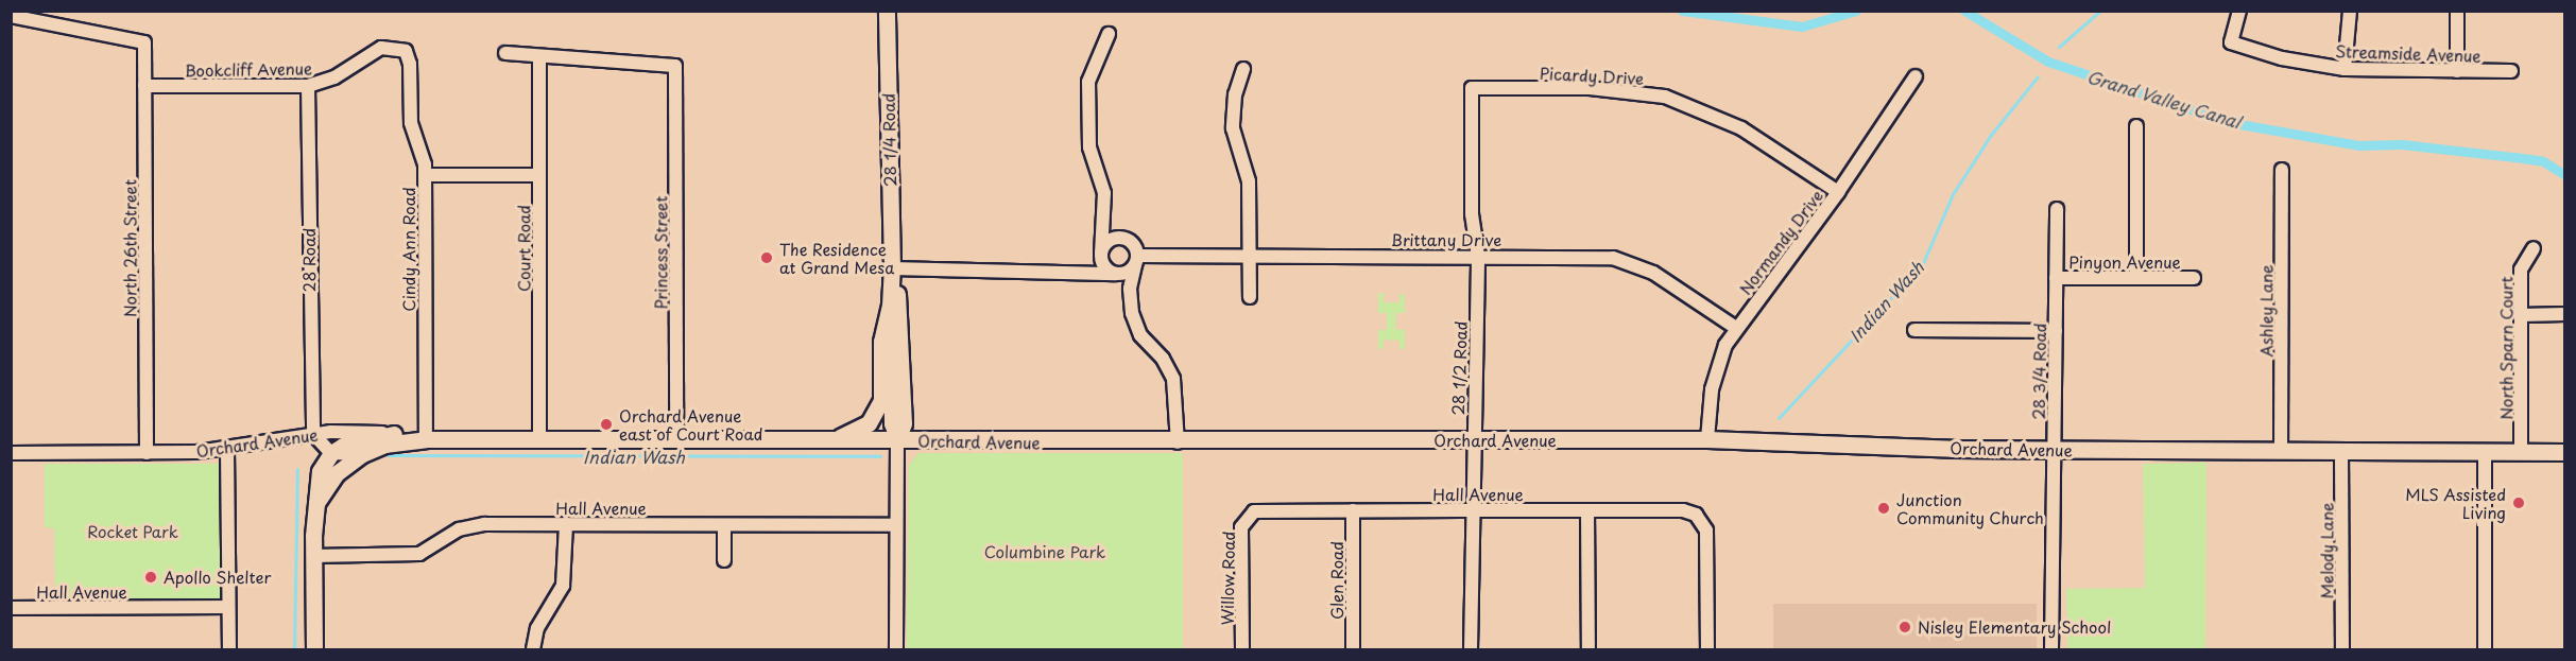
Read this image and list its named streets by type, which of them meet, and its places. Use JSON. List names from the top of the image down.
{
  "streets": {
    "main road": ["28 1/4 Road", "Orchard Avenue"],
    "street": [
      "Streamside Avenue",
      "Bookcliff Avenue",
      "Picardy Drive",
      "Brittany Drive",
      "Normandy Drive",
      "North 26th Street",
      "Court Road",
      "Cindy Ann Road",
      "Princess Street",
      "28 Road",
      "Pinyon Avenue",
      "Ashley Lane",
      "North Sparn Court",
      "28 1/2 Road",
      "28 3/4 Road",
      "Hall Avenue",
      "Melody Lane",
      "Willow Road",
      "Glen Road"
    ]
  },
  "crossings": [
    ["Bookcliff Avenue", "North 26th Street"],
    ["Bookcliff Avenue", "Cindy Ann Road"],
    ["Bookcliff Avenue", "28 Road"],
    ["Picardy Drive", "Normandy Drive"],
    ["Picardy Drive", "28 1/2 Road"],
    ["28 1/4 Road", "Orchard Avenue"],
    ["28 1/4 Road", "Hall Avenue"],
    ["Brittany Drive", "Normandy Drive"],
    ["Brittany Drive", "28 1/2 Road"],
    ["Normandy Drive", "Orchard Avenue"],
    ["North 26th Street", "Orchard Avenue"],
    ["Court Road", "Princess Street"],
    ["Court Road", "Orchard Avenue"],
    ["Cindy Ann Road", "Orchard Avenue"],
    ["Princess Street", "Orchard Avenue"],
    ["28 Road", "Orchard Avenue"],
    ["Pinyon Avenue", "28 3/4 Road"],
    ["Ashley Lane", "Orchard Avenue"],
    ["North Sparn Court", "Orchard Avenue"],
    ["28 1/2 Road", "Orchard Avenue"],
    ["28 1/2 Road", "Hall Avenue"],
    ["28 3/4 Road", "Orchard Avenue"],
    ["Orchard Avenue", "Melody Lane"],
    ["Hall Avenue", "Willow Road"],
    ["Hall Avenue", "Glen Road"]
  ],
  "water": ["Grand Valley Canal", "Indian Wash"],
  "parks": ["Rocket Park", "Columbine Park"],
  "places": [
    "The Residence at Grand Mesa",
    "Orchard Avenue east of Court Road",
    "MLS Assisted Living",
    "Junction Community Church",
    "Apollo Shelter",
    "Nisley Elementary School"
  ]
}
